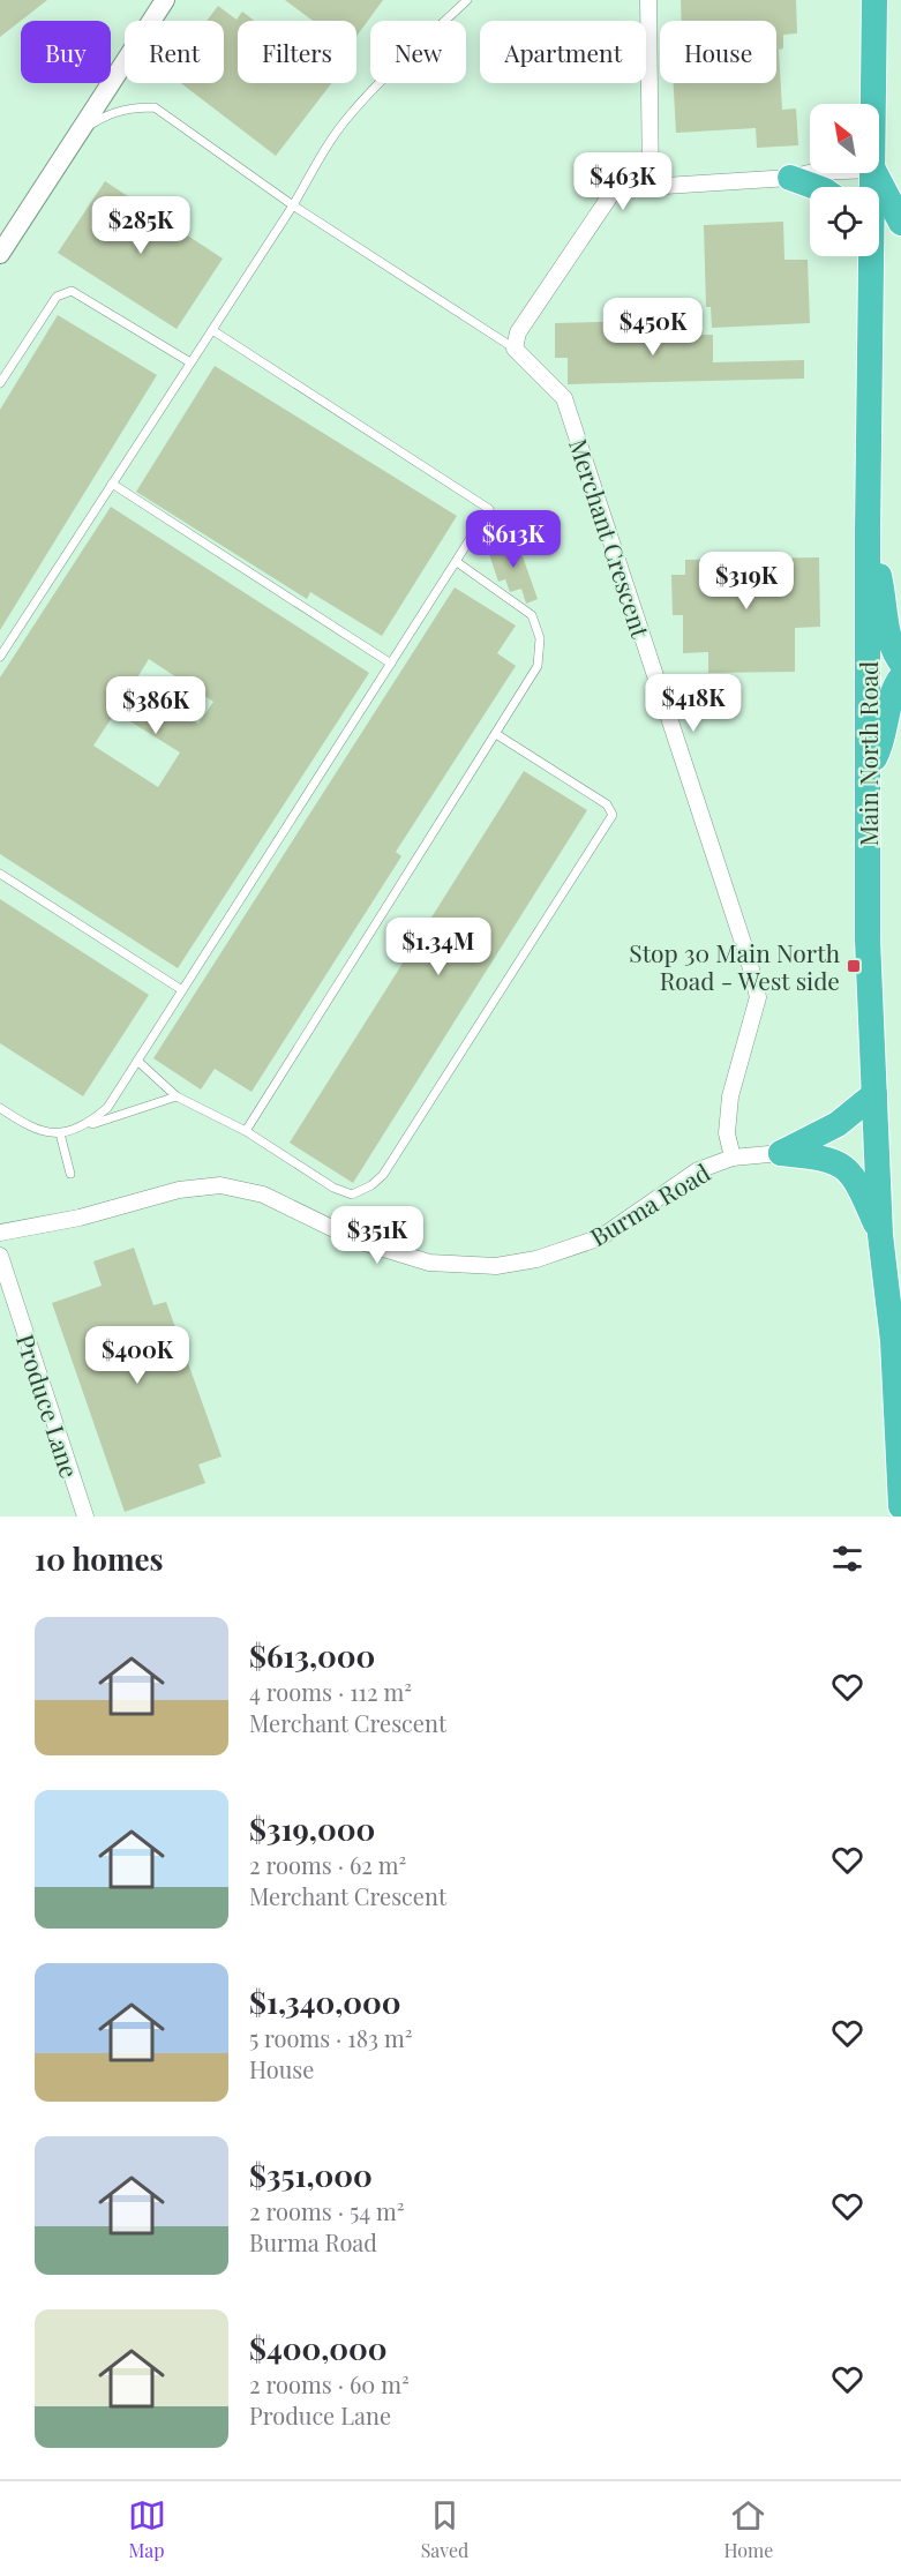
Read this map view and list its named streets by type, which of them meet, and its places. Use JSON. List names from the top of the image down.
{
  "streets": {
    "highway": ["Main North Road"],
    "street": ["Merchant Crescent", "Burma Road", "Produce Lane"]
  },
  "crossings": [
    ["Merchant Crescent", "Burma Road"]
  ],
  "places": {
    "transit": ["Stop 30 Main North Road - West side"]
  },
  "north": "top left",
  "page": {
    "chip": [
      "Buy",
      "Rent",
      "Filters",
      "New",
      "Apartment",
      "House"
    ],
    "price": [
      "$463K",
      "$285K",
      "$450K",
      "$613K",
      "$319K",
      "$418K",
      "$386K",
      "$1.34M",
      "$351K",
      "$400K"
    ],
    "heading": "10 homes",
    "list": [
      {
        "name": "$613,000",
        "note": "4 rooms · 112 m² · Merchant Crescent"
      },
      {
        "name": "$319,000",
        "note": "2 rooms · 62 m² · Merchant Crescent"
      },
      {
        "name": "$1,340,000",
        "note": "5 rooms · 183 m² · House"
      },
      {
        "name": "$351,000",
        "note": "2 rooms · 54 m² · Burma Road"
      },
      {
        "name": "$400,000",
        "note": "2 rooms · 60 m² · Produce Lane"
      }
    ],
    "tabs": ["Map", "Saved", "Home"]
  }
}
